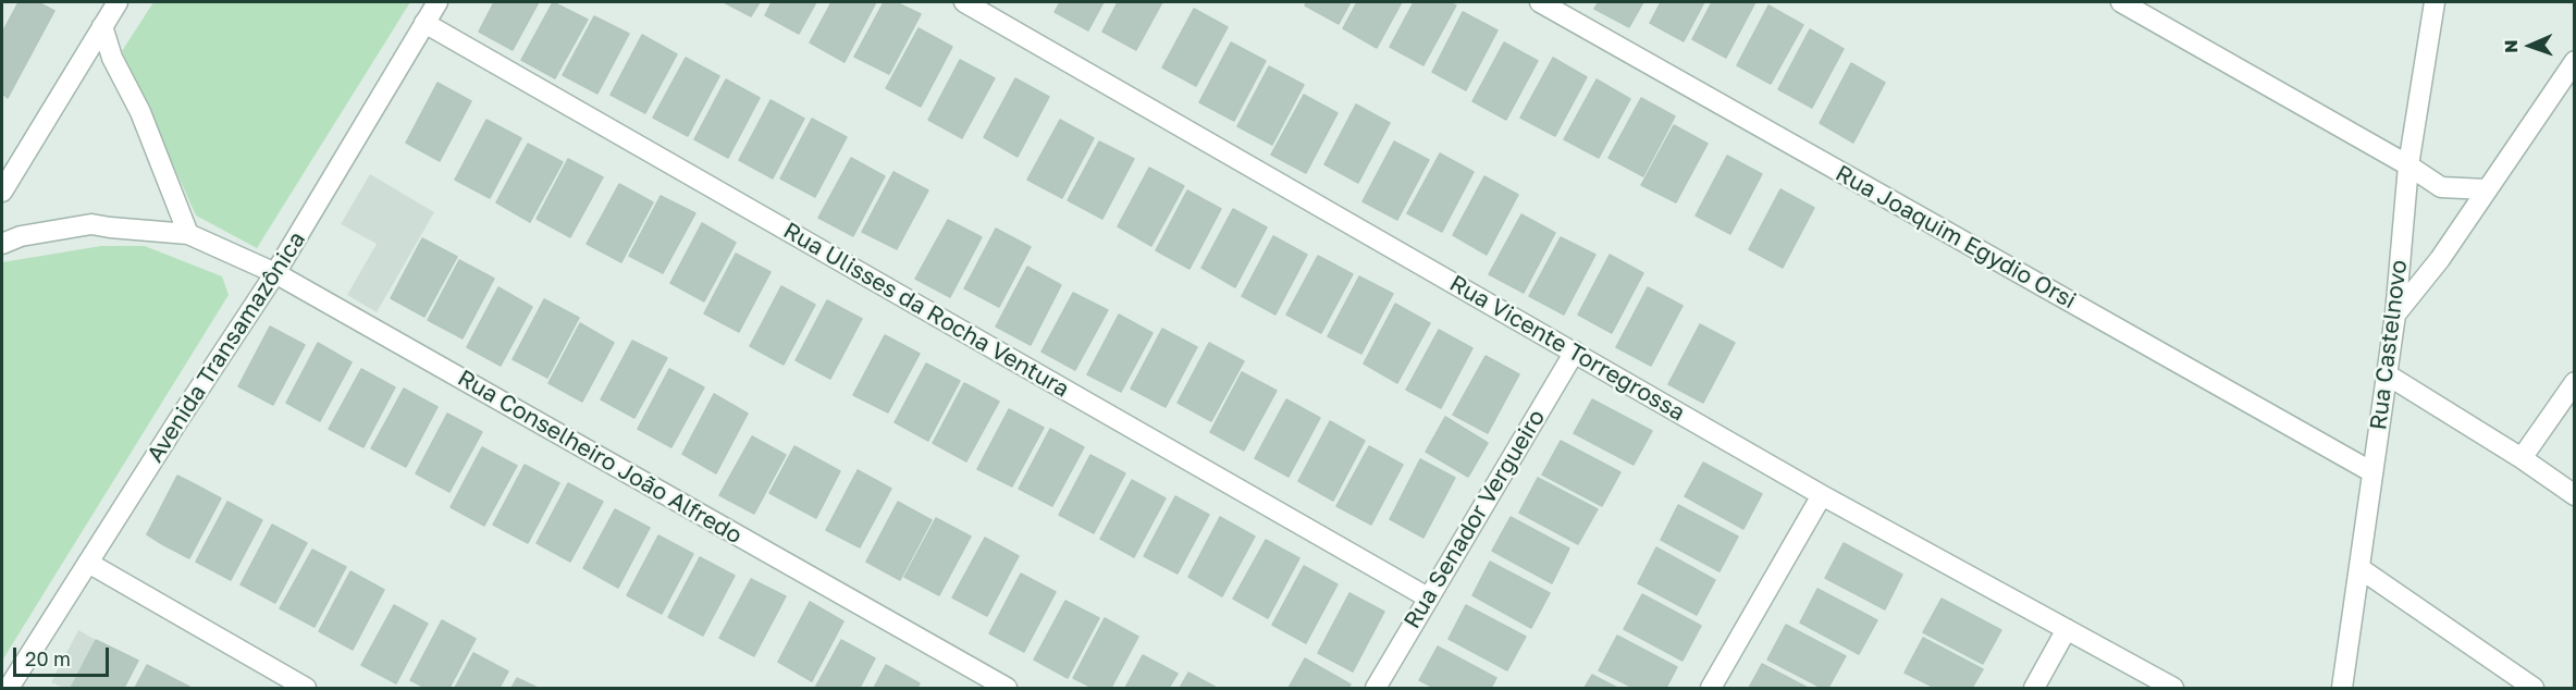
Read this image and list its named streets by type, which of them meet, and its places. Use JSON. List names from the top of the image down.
{
  "streets": {
    "street": [
      "Rua Joaquim Egydio Orsi",
      "Rua Ulisses da Rocha Ventura",
      "Rua Castelnovo",
      "Avenida Transamazônica",
      "Rua Vicente Torregrossa",
      "Rua Conselheiro João Alfredo",
      "Rua Senador Vergueiro"
    ]
  },
  "crossings": [
    ["Rua Joaquim Egydio Orsi", "Rua Castelnovo"],
    ["Rua Ulisses da Rocha Ventura", "Avenida Transamazônica"],
    ["Rua Ulisses da Rocha Ventura", "Rua Senador Vergueiro"],
    ["Avenida Transamazônica", "Rua Conselheiro João Alfredo"],
    ["Rua Vicente Torregrossa", "Rua Senador Vergueiro"]
  ],
  "scale_bar": "20 m",
  "north": "left"
}
